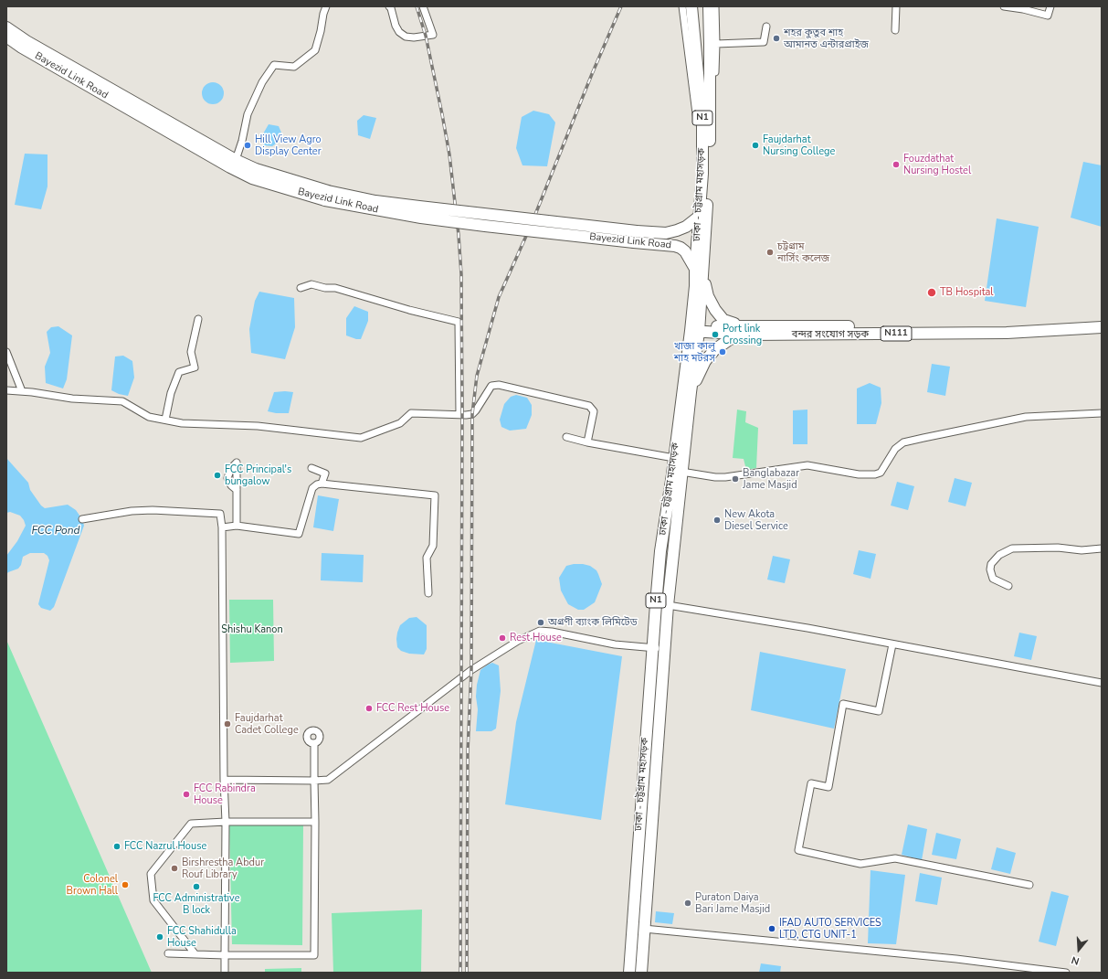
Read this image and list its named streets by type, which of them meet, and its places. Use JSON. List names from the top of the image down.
{
  "streets": {
    "main road": [
      "Bayezid Link Road",
      "N1",
      "ঢাকা - চট্টগ্রাম মহাসড়ক",
      "N111",
      "বন্দর সংযোগ সড়ক"
    ]
  },
  "crossings": [
    ["Bayezid Link Road", "ঢাকা - চট্টগ্রাম মহাসড়ক"],
    ["ঢাকা - চট্টগ্রাম মহাসড়ক", "বন্দর সংযোগ সড়ক"]
  ],
  "water": ["FCC Pond"],
  "parks": ["Shishu Kanon"],
  "places": [
    "শহর কুতুব শাহ আমানত এন্টারপ্রাইজ",
    "Hill View Agro Display Center",
    "Faujdarhat Nursing College",
    "Fouzdathat Nursing Hostel",
    "চট্টগ্রাম নার্সিং কলেজ",
    "TB Hospital",
    "Port link Crossing",
    "খাজা কালু শাহ মটরস",
    "FCC Principal's bungalow",
    "Banglabazar Jame Masjid",
    "New Akota Diesel Service",
    "অগ্রণী ব্যাংক লিমিটেড",
    "Rest House",
    "FCC Rest House",
    "Faujdarhat Cadet College",
    "FCC Rabindra House",
    "FCC Nazrul House",
    "Birshrestha Abdur Rouf Library",
    "Colonel Brown Hall",
    "FCC Administrative B lock",
    "Puraton Daiya Bari Jame Masjid",
    "IFAD AUTO SERVICES LTD, CTG UNIT-1",
    "FCC Shahidulla House"
  ],
  "north": "bottom"
}
